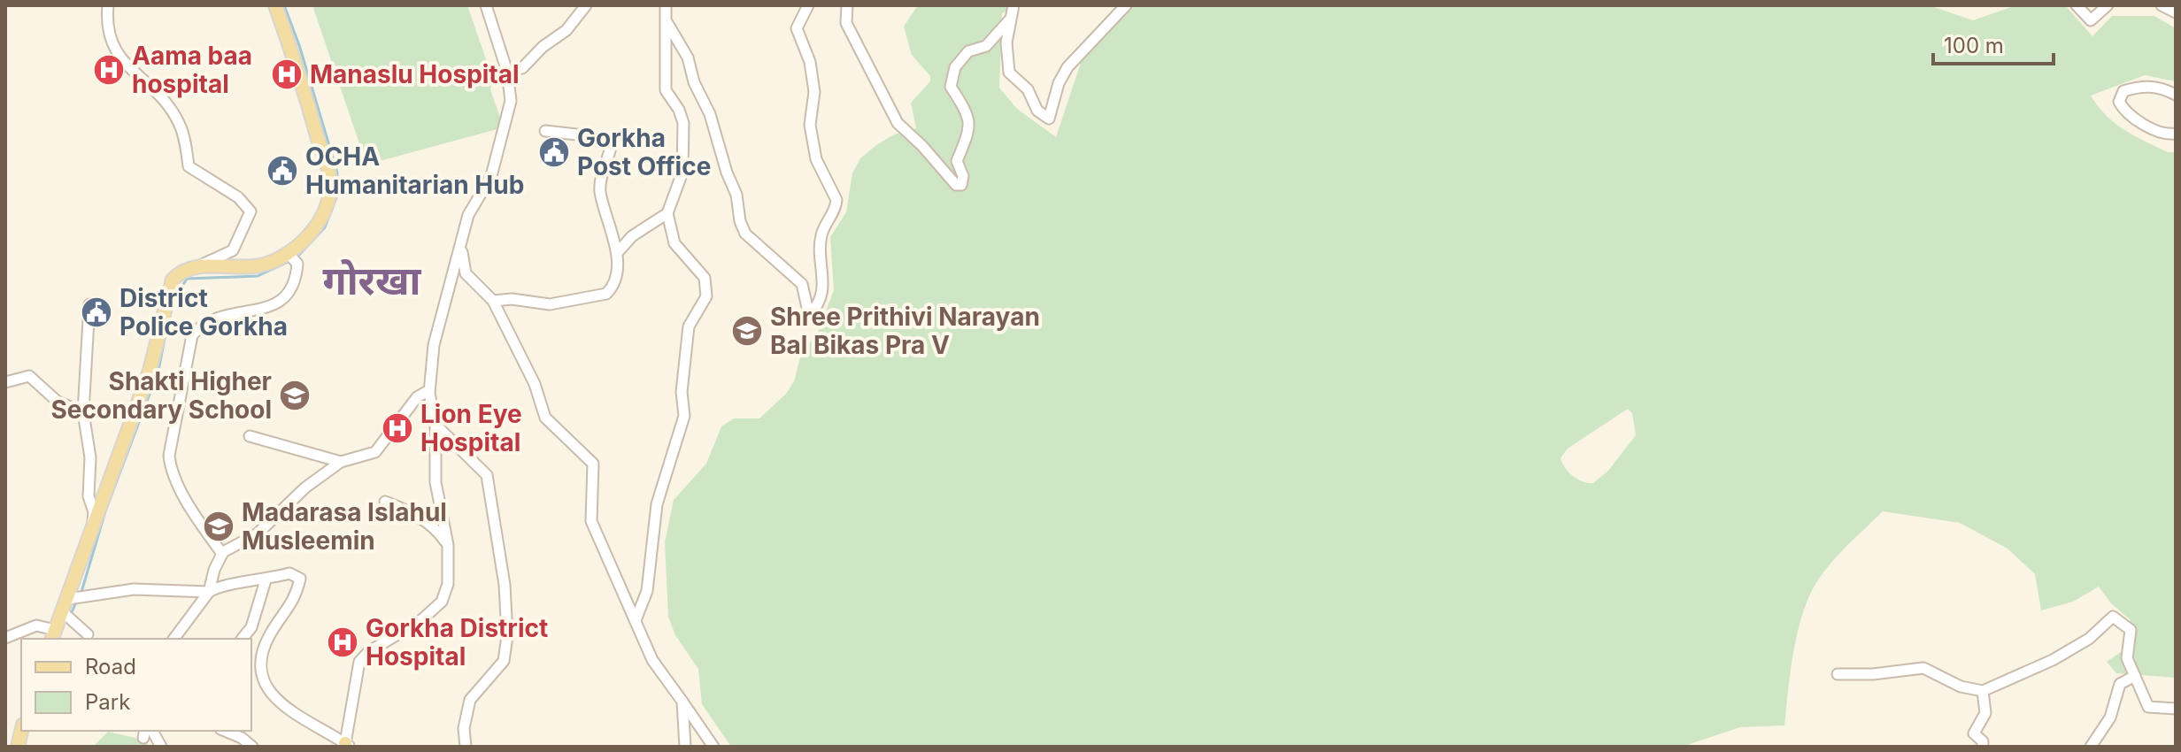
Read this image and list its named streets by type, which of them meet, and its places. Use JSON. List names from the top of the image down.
{
  "districts": ["गोरखा"],
  "places": {
    "hospital": [
      "Aama baa hospital",
      "Manaslu Hospital",
      "Lion Eye Hospital",
      "Gorkha District Hospital"
    ],
    "public building": ["Gorkha Post Office", "OCHA Humanitarian Hub", "District Police Gorkha"],
    "school or university": ["Shree Prithivi Narayan Bal Bikas Pra V", "Shakti Higher Secondary School", "Madarasa Islahul Musleemin"]
  },
  "legend": ["Road", "Park"],
  "scale_bar": "100 m"
}
